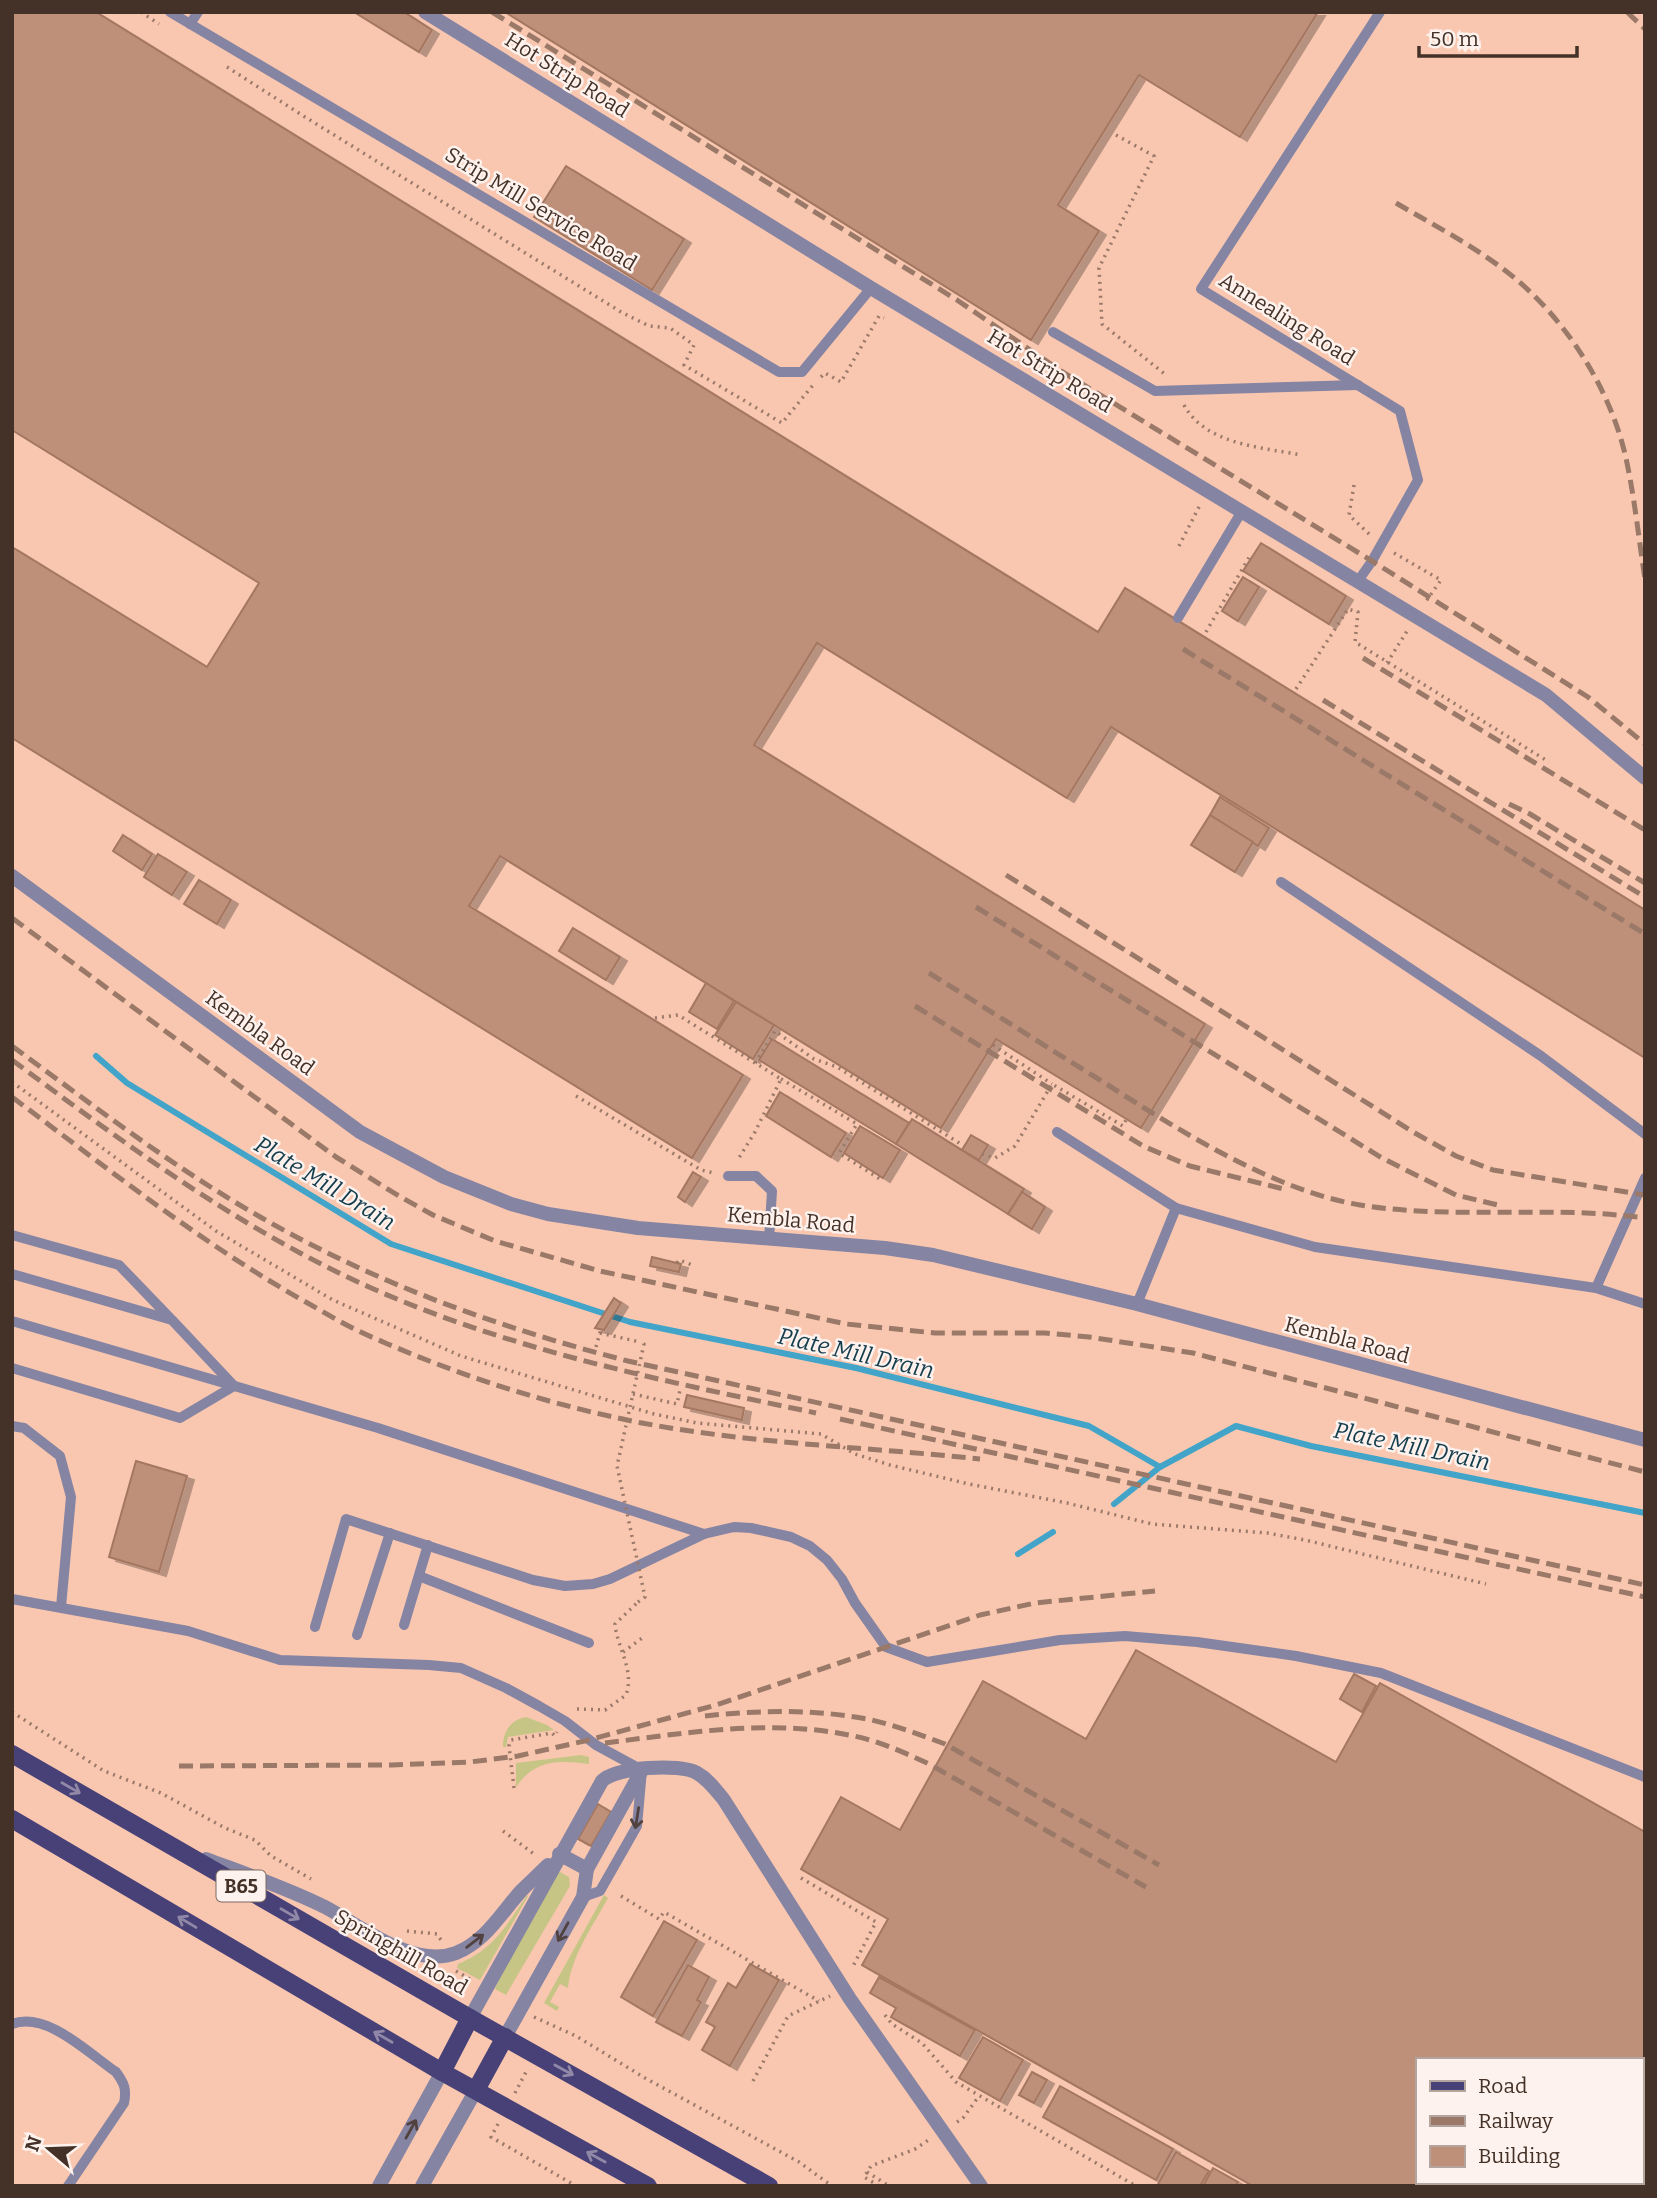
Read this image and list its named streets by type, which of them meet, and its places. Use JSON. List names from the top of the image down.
{
  "streets": {
    "main road": ["B65", "Springhill Road"],
    "street": ["Hot Strip Road", "Kembla Road"],
    "lane": ["Strip Mill Service Road", "Annealing Road"]
  },
  "crossings": [
    ["Hot Strip Road", "Strip Mill Service Road"],
    ["Hot Strip Road", "Annealing Road"]
  ],
  "water": ["Plate Mill Drain"],
  "legend": ["Road", "Railway", "Building"],
  "scale_bar": "50 m",
  "north": "left"
}
